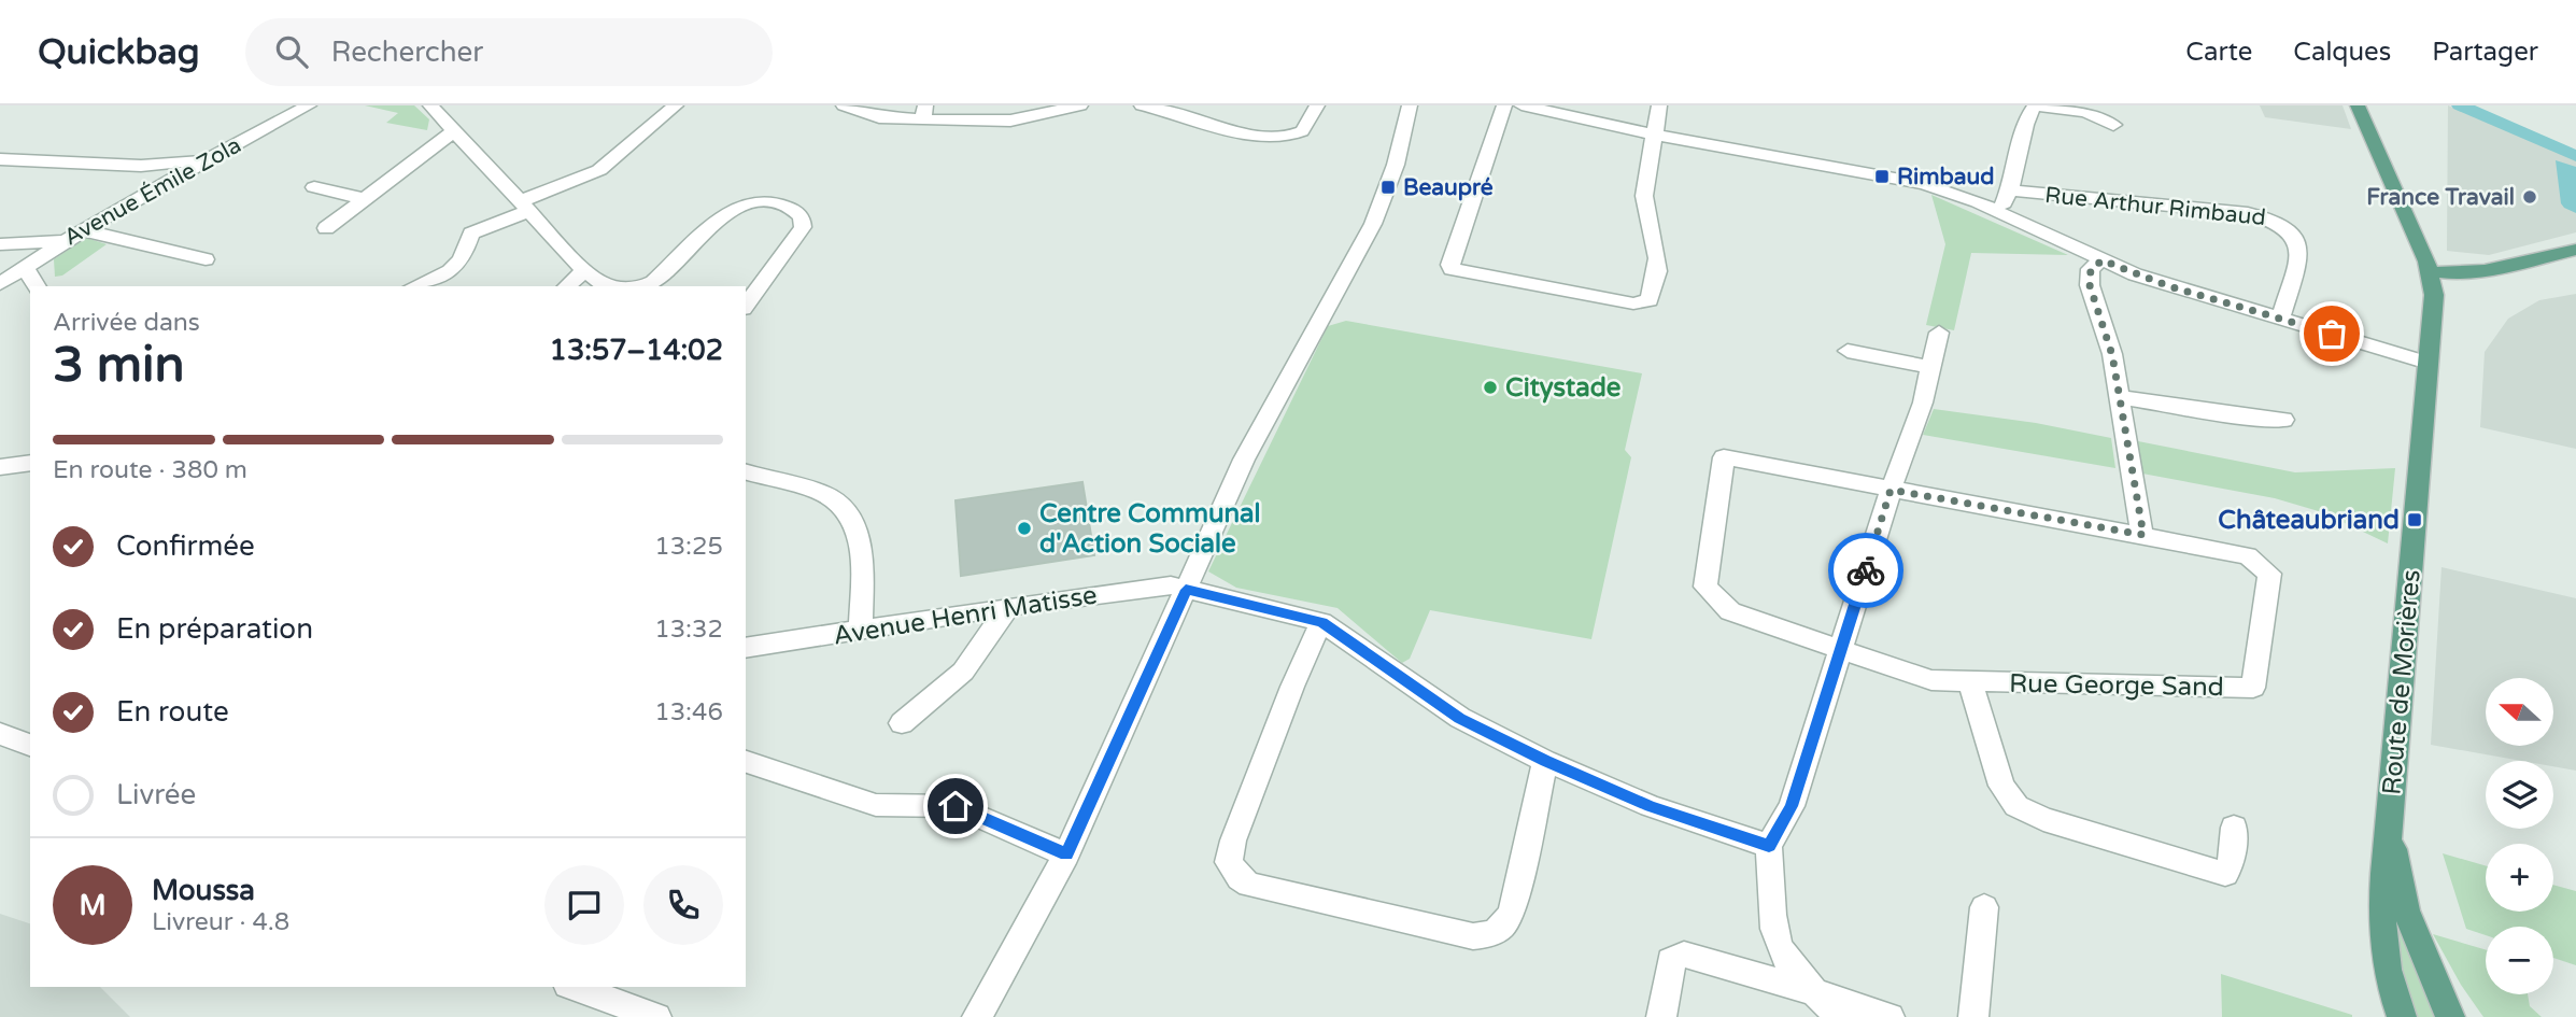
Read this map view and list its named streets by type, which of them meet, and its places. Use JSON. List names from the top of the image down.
{
  "streets": {
    "main road": ["Route de Morières"],
    "street": [
      "Avenue Émile Zola",
      "Rue Arthur Rimbaud",
      "Avenue Henri Matisse",
      "Rue George Sand"
    ]
  },
  "places": {
    "transit": ["Rimbaud", "Beaupré", "Châteaubriand"],
    "other": ["France Travail", "Citystade", "Centre Communal d'Action Sociale"]
  },
  "north": "left",
  "page": {
    "header": "Quickbag",
    "search": "Rechercher",
    "nav": ["Carte", "Calques", "Partager"],
    "heading": ["3 min", "Arrivée dans", "13:57–14:02"],
    "panel": ["Moussa", "Livreur · 4.8"],
    "bar": "En route · 380 m",
    "list": [
      ["Confirmée", "13:25"],
      ["En préparation", "13:32"],
      ["En route", "13:46"],
      "Livrée"
    ],
    "map_buttons": ["+", "−"],
    "round": "M"
  }
}
